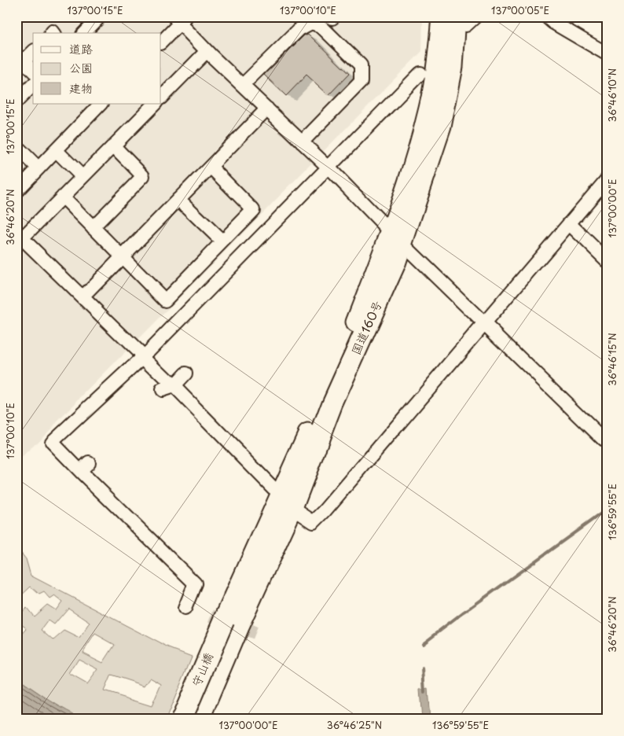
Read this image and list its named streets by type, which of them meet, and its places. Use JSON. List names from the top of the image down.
{
  "streets": {
    "highway": ["国道160号", "守山橋"]
  },
  "crossings": [
    ["国道160号", "守山橋"]
  ],
  "legend": ["道路", "公園", "建物"],
  "coordinates": [
    "137°00'15\"E",
    "137°00'10\"E",
    "137°00'05\"E",
    "36°46'10\"N",
    "137°00'00\"E",
    "36°46'20\"N",
    "36°46'15\"N",
    "136°59'55\"E",
    "36°46'25\"N"
  ]
}
